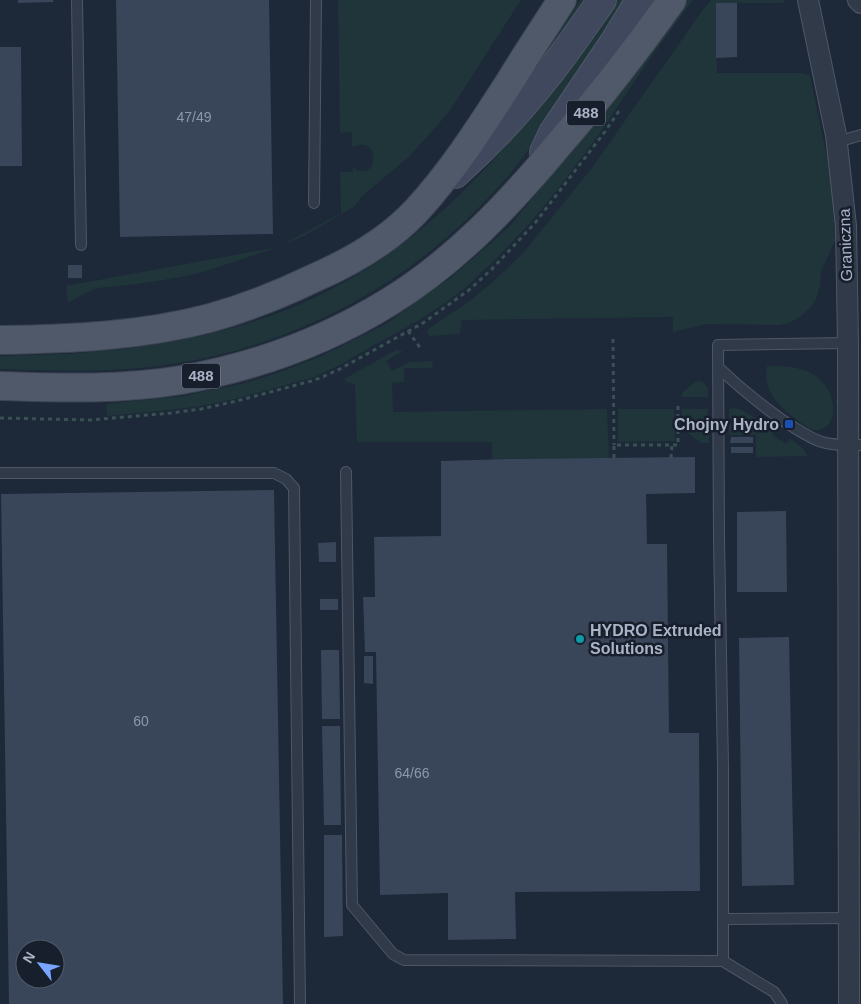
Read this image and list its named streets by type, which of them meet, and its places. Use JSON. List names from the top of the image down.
{
  "streets": {
    "main road": ["488"],
    "street": ["Graniczna"]
  },
  "places": {
    "transit": ["Chojny Hydro"],
    "other": ["HYDRO Extruded Solutions"]
  },
  "house_numbers": ["47/49", "60", "64/66"],
  "north": "top left"
}
